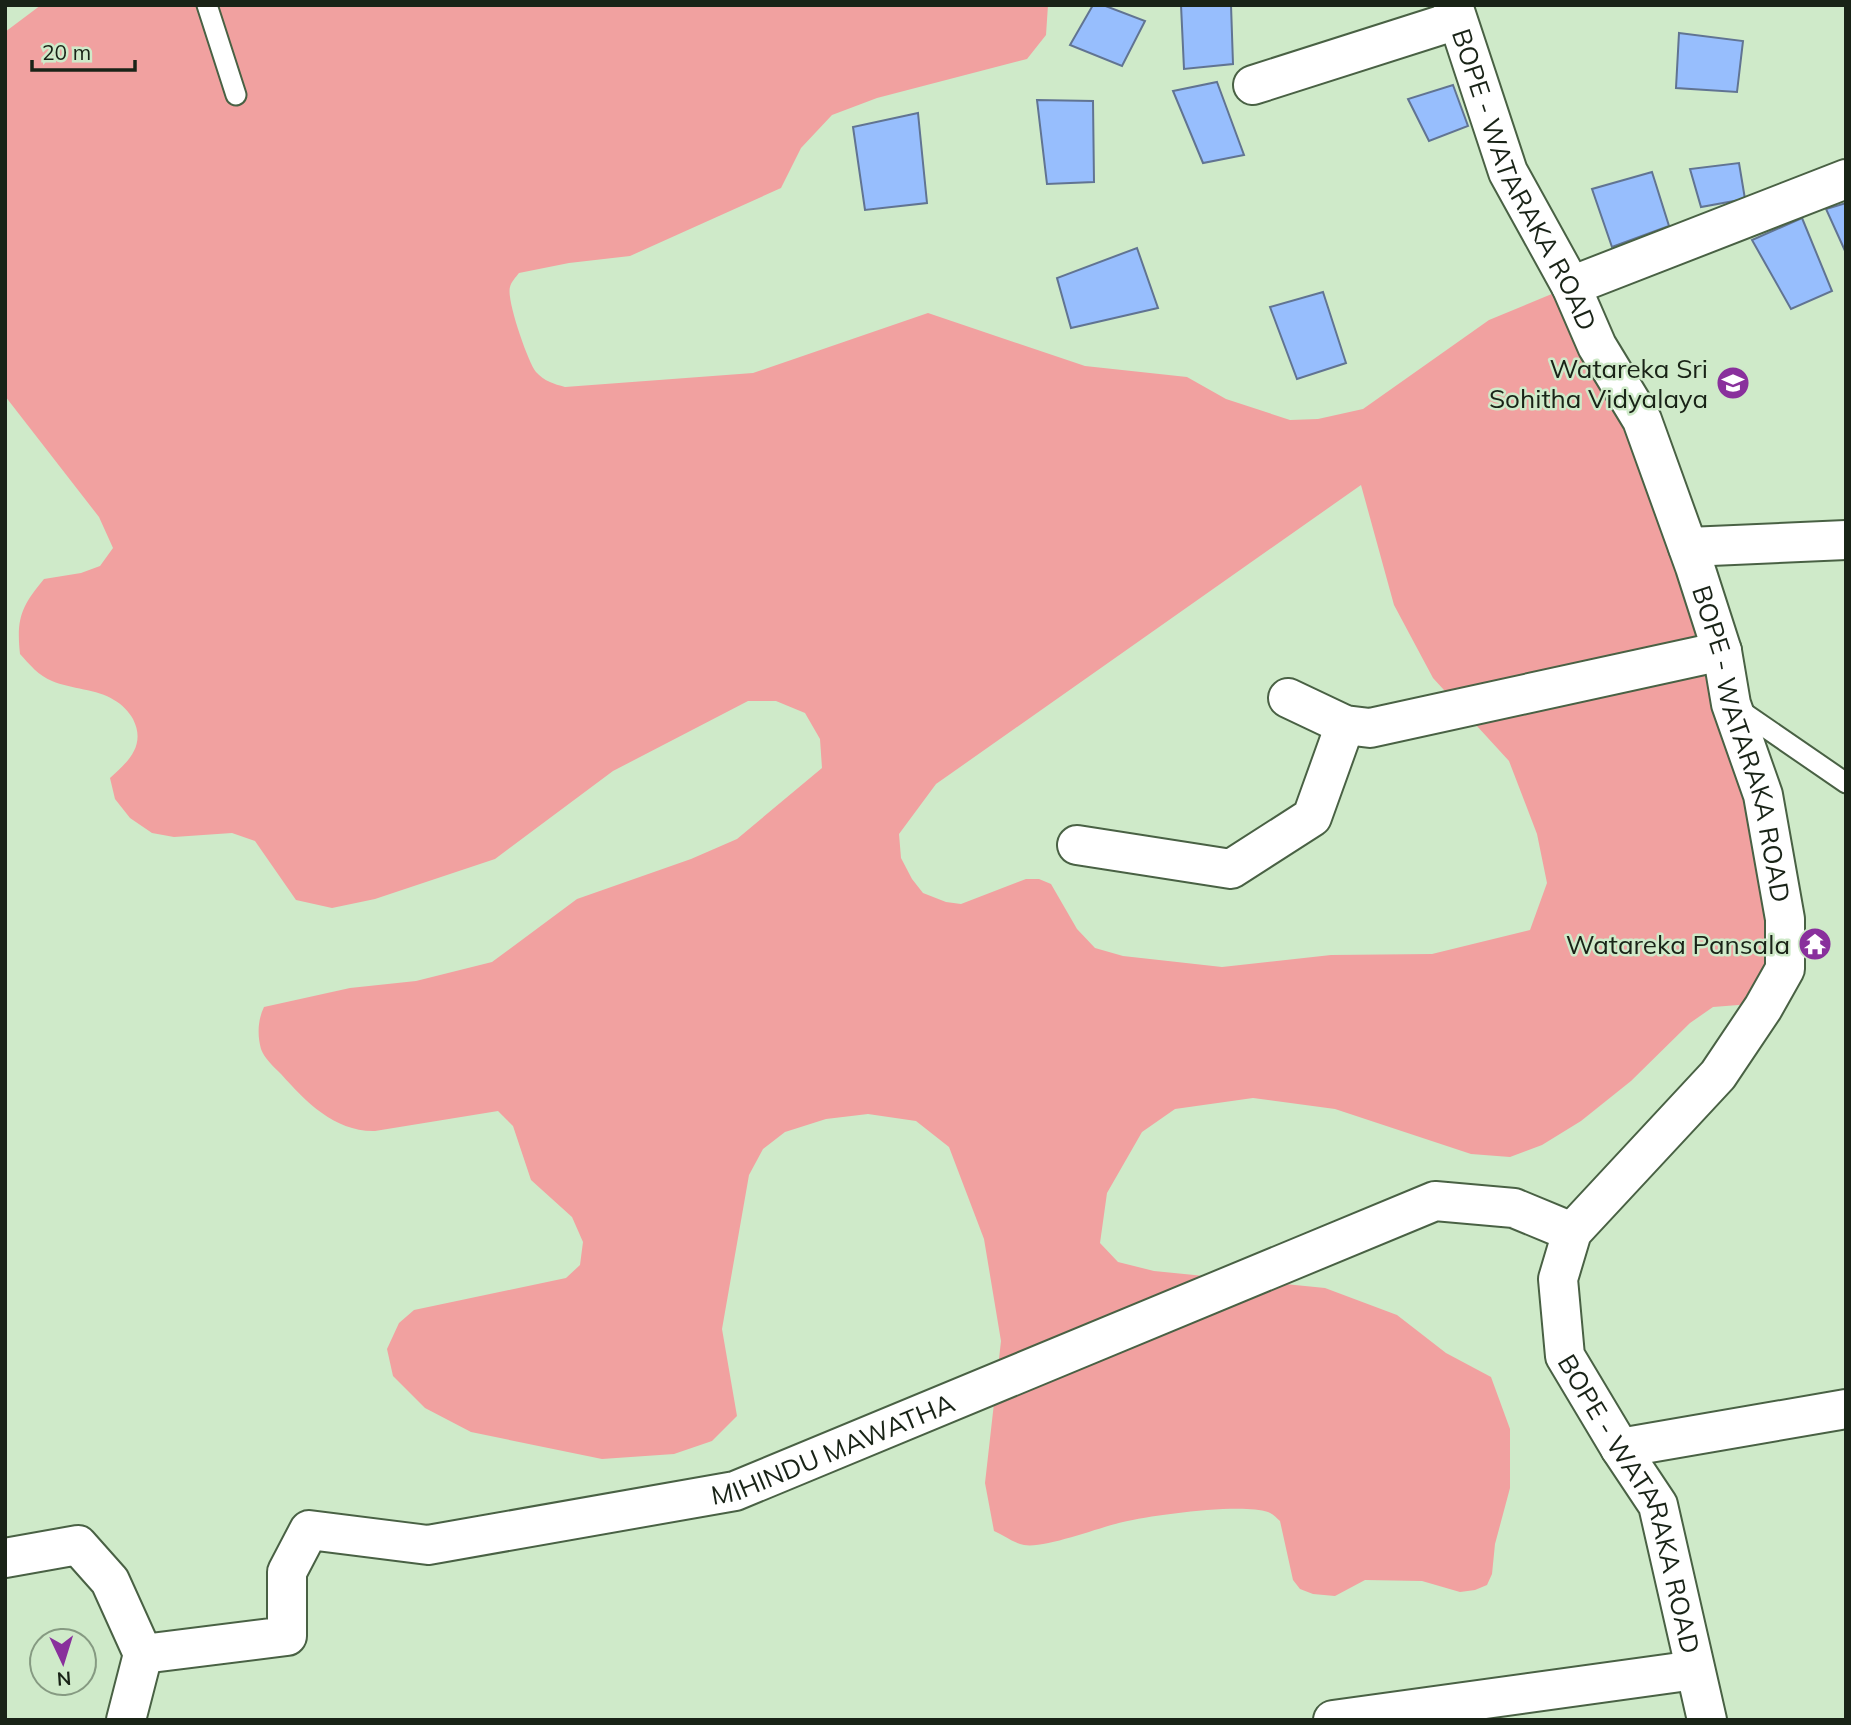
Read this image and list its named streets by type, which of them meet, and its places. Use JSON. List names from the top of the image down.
{
  "streets": {
    "street": ["BOPE - WATARAKA ROAD", "MIHINDU MAWATHA"]
  },
  "crossings": [
    ["BOPE - WATARAKA ROAD", "MIHINDU MAWATHA"]
  ],
  "places": {
    "school or university": ["Watareka Sri Sohitha Vidyalaya"],
    "temple": ["Watareka Pansala"]
  },
  "scale_bar": "20 m",
  "north": "bottom"
}
